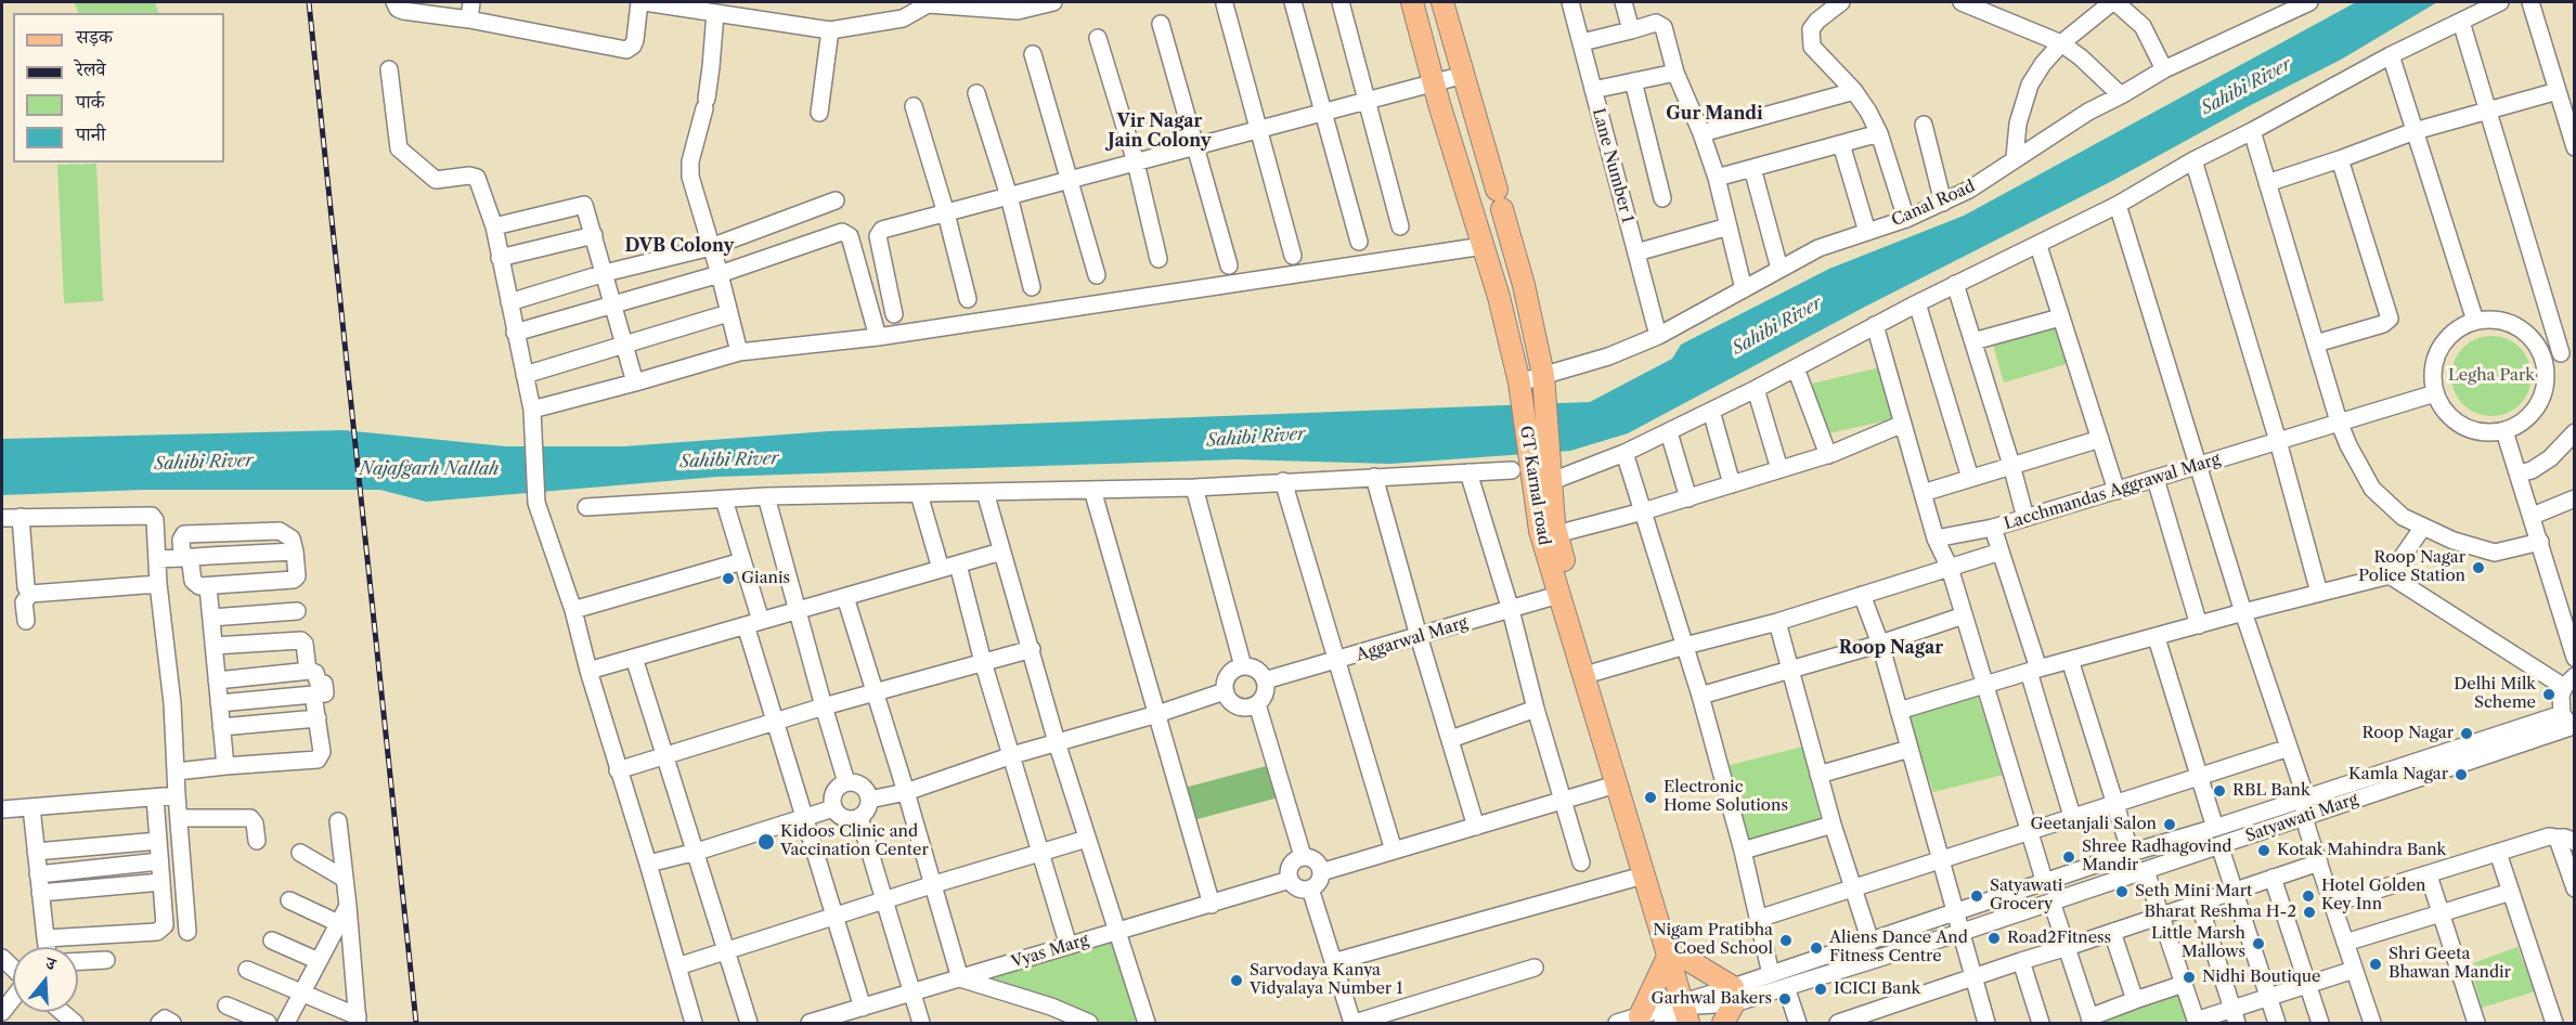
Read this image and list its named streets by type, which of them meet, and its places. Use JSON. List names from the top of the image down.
{
  "streets": {
    "main road": ["GT Karnal road"],
    "street": [
      "Lane Number 1",
      "Canal Road",
      "Lacchmandas Aggrawal Marg",
      "Aggarwal Marg",
      "Satyawati Marg",
      "Vyas Marg"
    ]
  },
  "crossings": [
    ["Lane Number 1", "Canal Road"],
    ["Canal Road", "GT Karnal road"],
    ["GT Karnal road", "Lacchmandas Aggrawal Marg"],
    ["GT Karnal road", "Aggarwal Marg"],
    ["GT Karnal road", "Satyawati Marg"]
  ],
  "districts": [
    "Gur Mandi",
    "Vir Nagar Jain Colony",
    "DVB Colony",
    "Roop Nagar"
  ],
  "water": ["Sahibi River", "Najafgarh Nallah"],
  "parks": ["Legha Park"],
  "places": [
    "Roop Nagar Police Station",
    "Gianis",
    "Delhi Milk Scheme",
    "Roop Nagar",
    "Kamla Nagar",
    "RBL Bank",
    "Electronic Home Solutions",
    "Geetanjali Salon",
    "Kidoos Clinic and Vaccination Center",
    "Kotak Mahindra Bank",
    "Shree Radhagovind Mandir",
    "Seth Mini Mart",
    "Satyawati Grocery",
    "Hotel Golden Key Inn",
    "Bharat Reshma H-2",
    "Road2Fitness",
    "Nigam Pratibha Coed School",
    "Little Marsh Mallows",
    "Aliens Dance And Fitness Centre",
    "Shri Geeta Bhawan Mandir",
    "Nidhi Boutique",
    "Sarvodaya Kanya Vidyalaya Number 1",
    "ICICI Bank",
    "Garhwal Bakers"
  ],
  "legend": [
    "सड़क",
    "रेलवे",
    "पार्क",
    "पानी"
  ],
  "north": "top"
}
